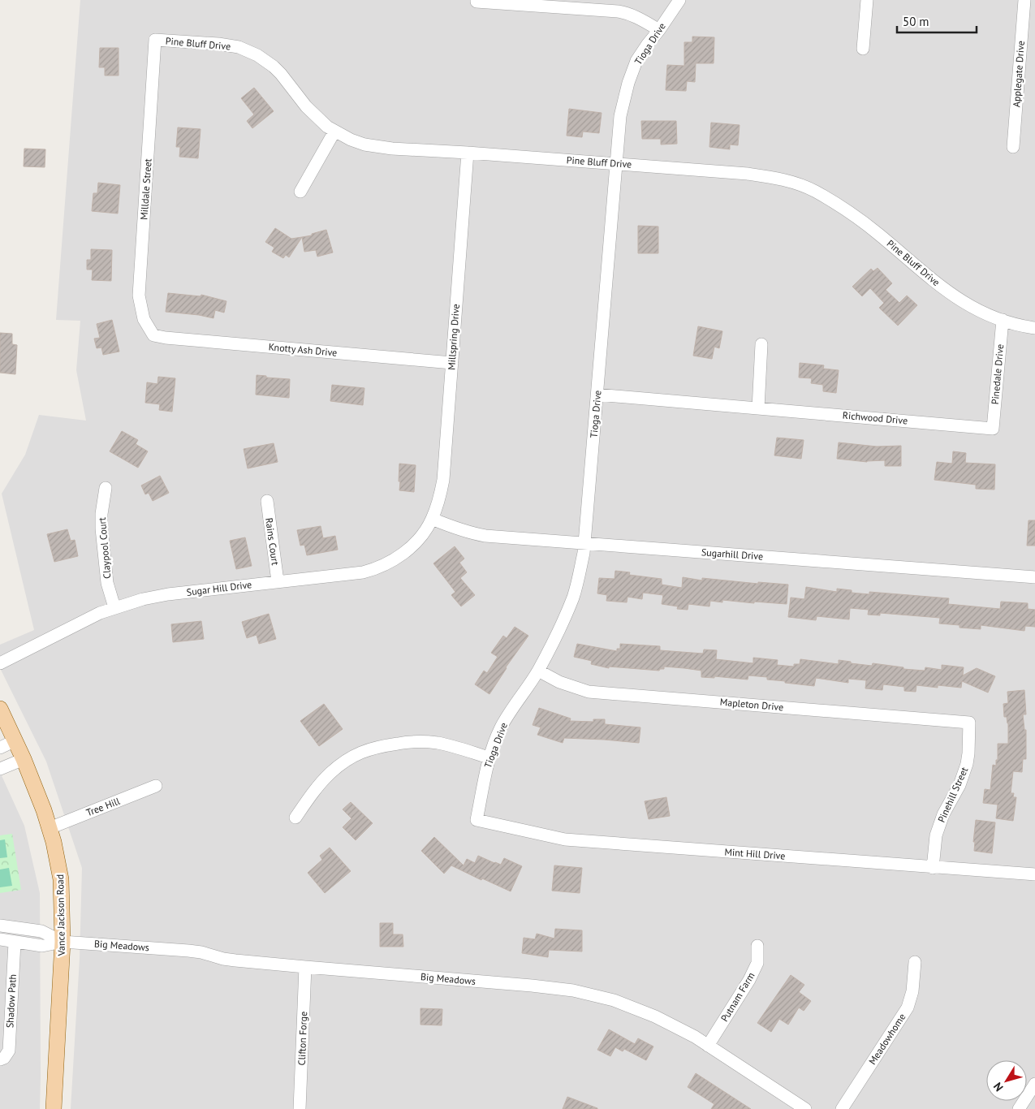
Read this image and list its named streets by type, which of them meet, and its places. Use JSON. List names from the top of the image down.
{
  "streets": {
    "main road": ["Vance Jackson Road"],
    "street": [
      "Pine Bluff Drive",
      "Tioga Drive",
      "Applegate Drive",
      "Milldale Street",
      "Millspring Drive",
      "Knotty Ash Drive",
      "Pinedale Drive",
      "Richwood Drive",
      "Rains Court",
      "Claypool Court",
      "Sugarhill Drive",
      "Sugar Hill Drive",
      "Mapleton Drive",
      "Pinehill Street",
      "Tree Hill",
      "Mint Hill Drive",
      "Big Meadows",
      "Putnam Farm",
      "Shadow Path",
      "Clifton Forge",
      "Meadowhome"
    ]
  },
  "crossings": [
    ["Pine Bluff Drive", "Tioga Drive"],
    ["Pine Bluff Drive", "Milldale Street"],
    ["Pine Bluff Drive", "Millspring Drive"],
    ["Pine Bluff Drive", "Pinedale Drive"],
    ["Tioga Drive", "Richwood Drive"],
    ["Tioga Drive", "Sugarhill Drive"],
    ["Tioga Drive", "Mapleton Drive"],
    ["Tioga Drive", "Mint Hill Drive"],
    ["Milldale Street", "Knotty Ash Drive"],
    ["Millspring Drive", "Knotty Ash Drive"],
    ["Millspring Drive", "Sugarhill Drive"],
    ["Millspring Drive", "Sugar Hill Drive"],
    ["Pinedale Drive", "Richwood Drive"],
    ["Rains Court", "Sugar Hill Drive"],
    ["Claypool Court", "Sugar Hill Drive"],
    ["Sugarhill Drive", "Sugar Hill Drive"],
    ["Mapleton Drive", "Pinehill Street"],
    ["Pinehill Street", "Mint Hill Drive"],
    ["Tree Hill", "Vance Jackson Road"],
    ["Vance Jackson Road", "Big Meadows"],
    ["Big Meadows", "Putnam Farm"],
    ["Big Meadows", "Shadow Path"],
    ["Big Meadows", "Clifton Forge"]
  ],
  "scale_bar": "50 m",
  "north": "bottom left"
}
